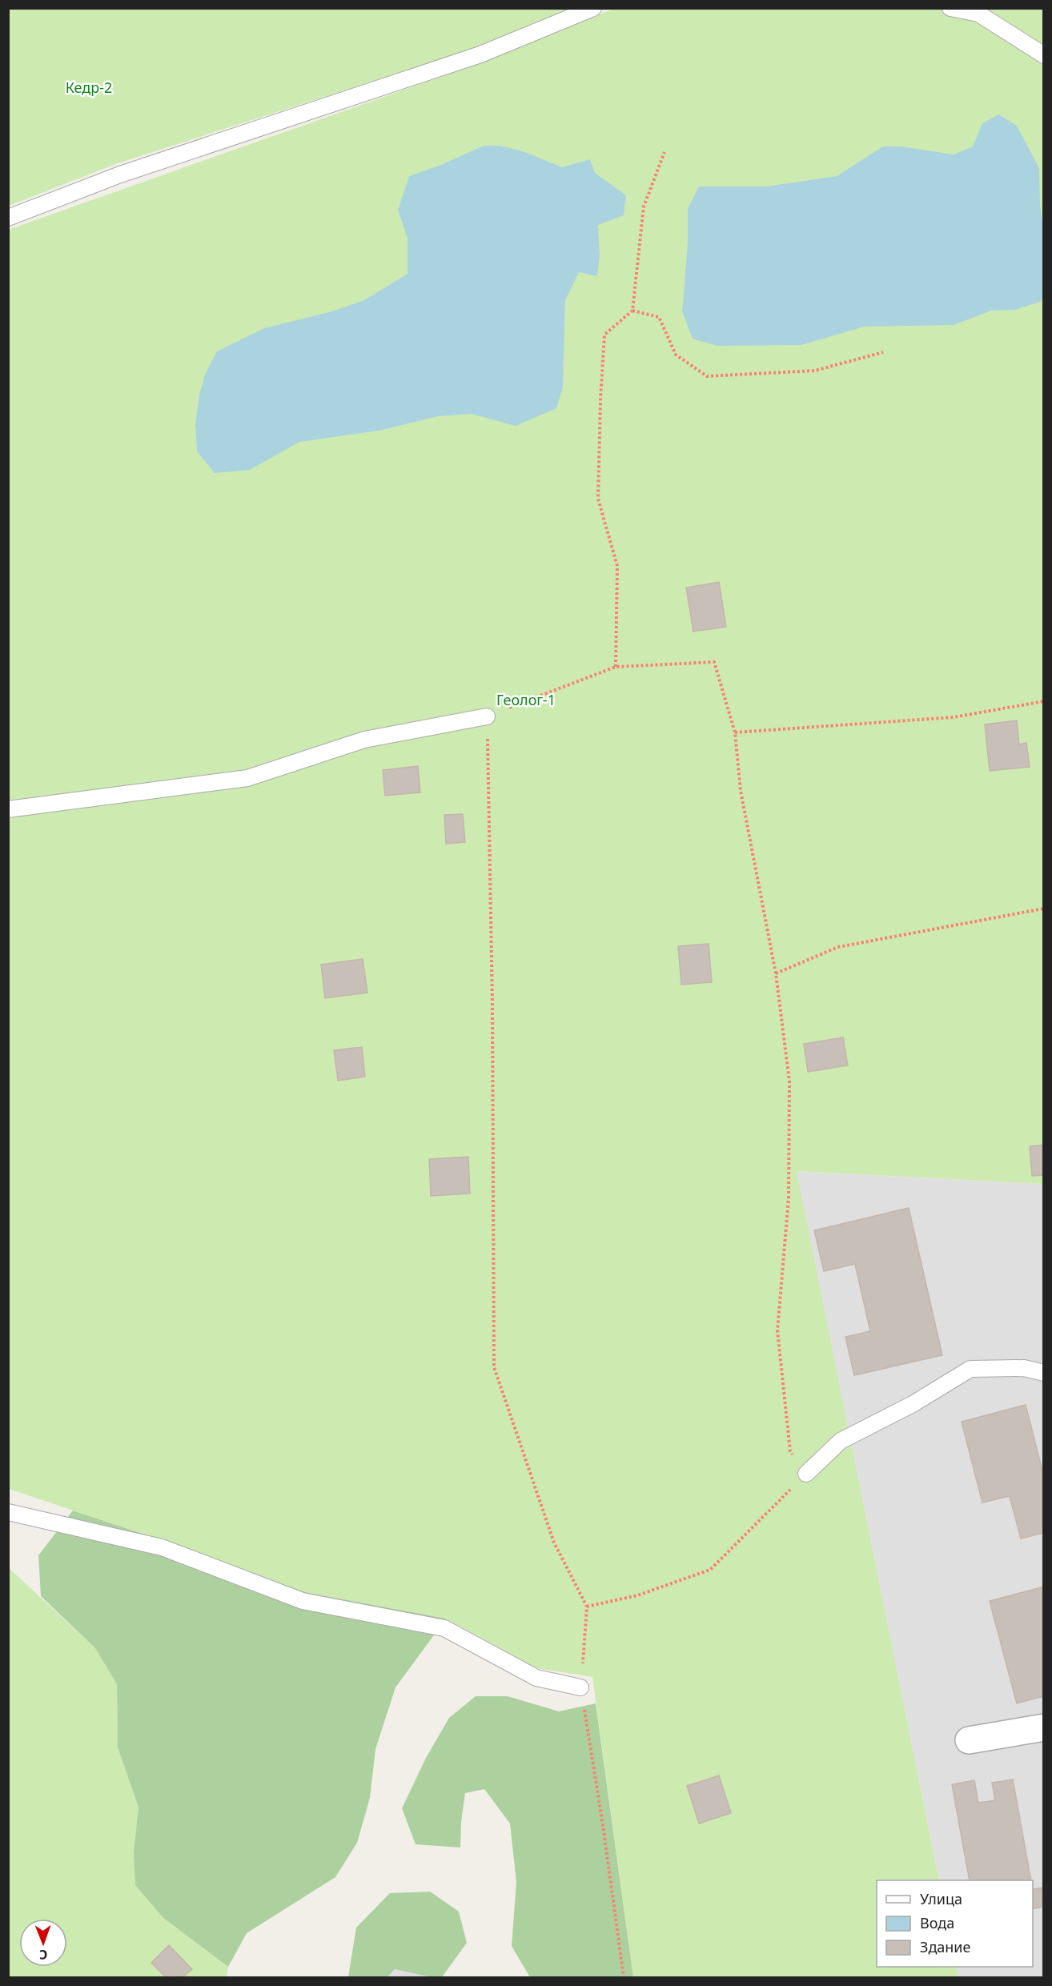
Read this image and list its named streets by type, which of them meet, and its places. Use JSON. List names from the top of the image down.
{
  "parks": ["Кедр-2", "Геолог-1"],
  "legend": ["Улица", "Вода", "Здание"],
  "north": "bottom"
}
